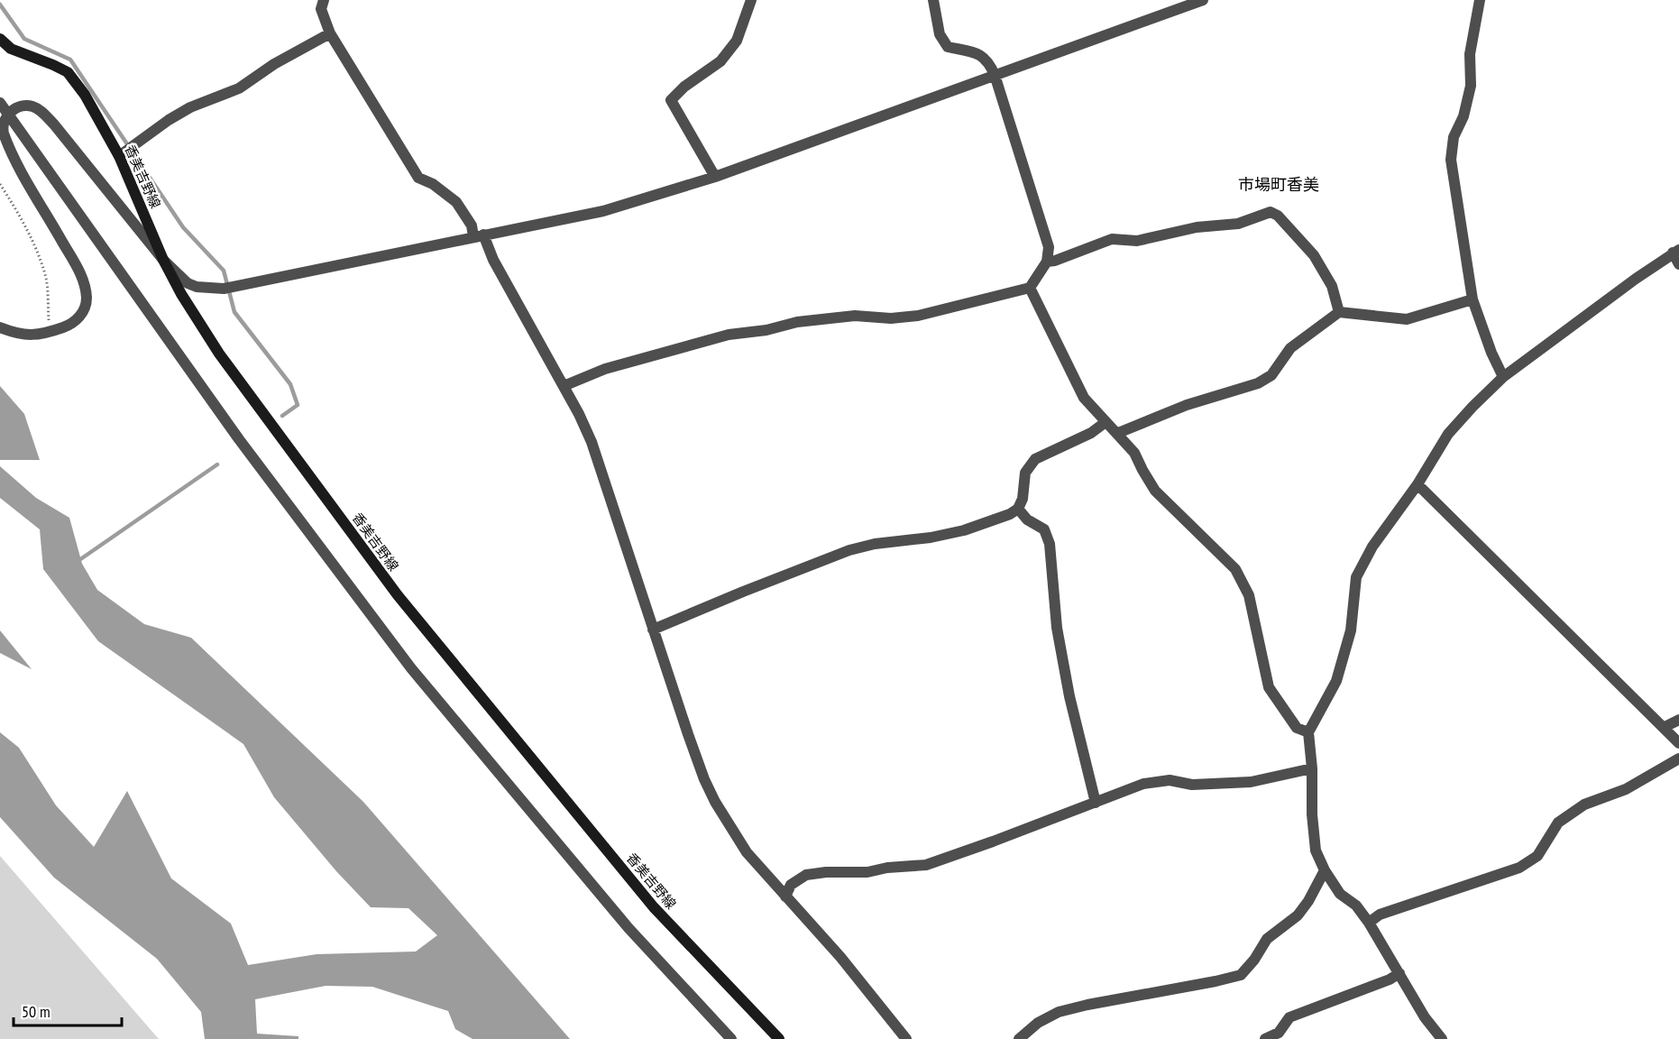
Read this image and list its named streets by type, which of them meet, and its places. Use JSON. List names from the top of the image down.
{
  "streets": {
    "main road": ["香美吉野線"]
  },
  "districts": ["市場町香美"],
  "scale_bar": "50 m"
}
